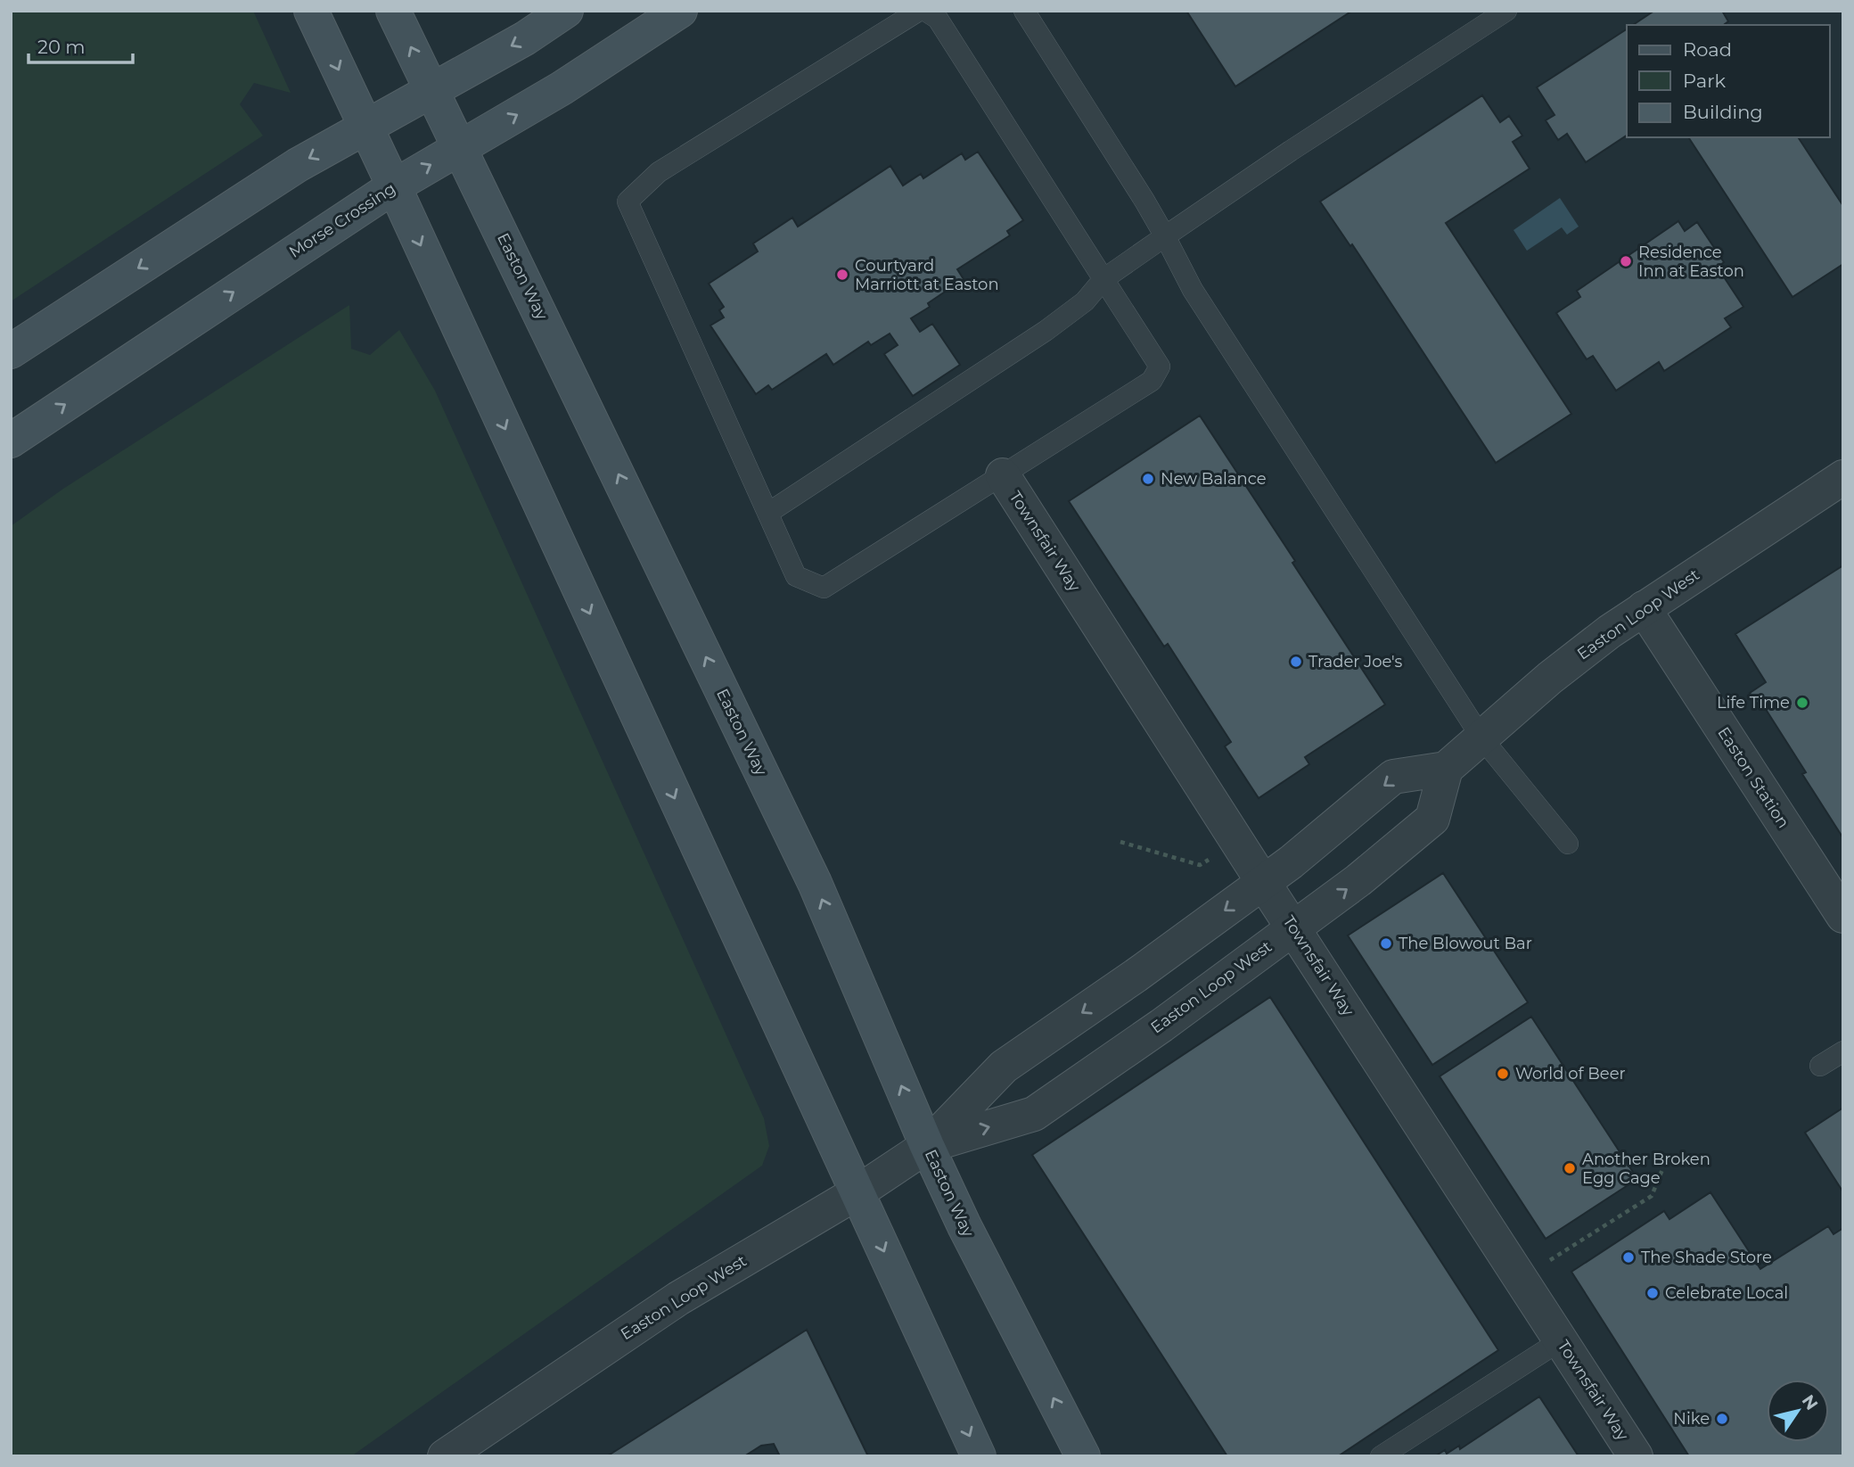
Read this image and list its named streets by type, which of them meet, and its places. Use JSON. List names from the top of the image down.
{
  "streets": {
    "main road": ["Morse Crossing", "Easton Way"],
    "street": ["Townsfair Way", "Easton Loop West", "Easton Station"]
  },
  "crossings": [
    ["Morse Crossing", "Easton Way"],
    ["Easton Way", "Easton Loop West"],
    ["Townsfair Way", "Easton Loop West"],
    ["Easton Loop West", "Easton Station"]
  ],
  "places": [
    "Residence Inn at Easton",
    "Courtyard Marriott at Easton",
    "New Balance",
    "Trader Joe's",
    "Life Time",
    "The Blowout Bar",
    "World of Beer",
    "Another Broken Egg Cage",
    "The Shade Store",
    "Celebrate Local",
    "Nike"
  ],
  "legend": ["Road", "Park", "Building"],
  "scale_bar": "20 m",
  "north": "top right"
}
